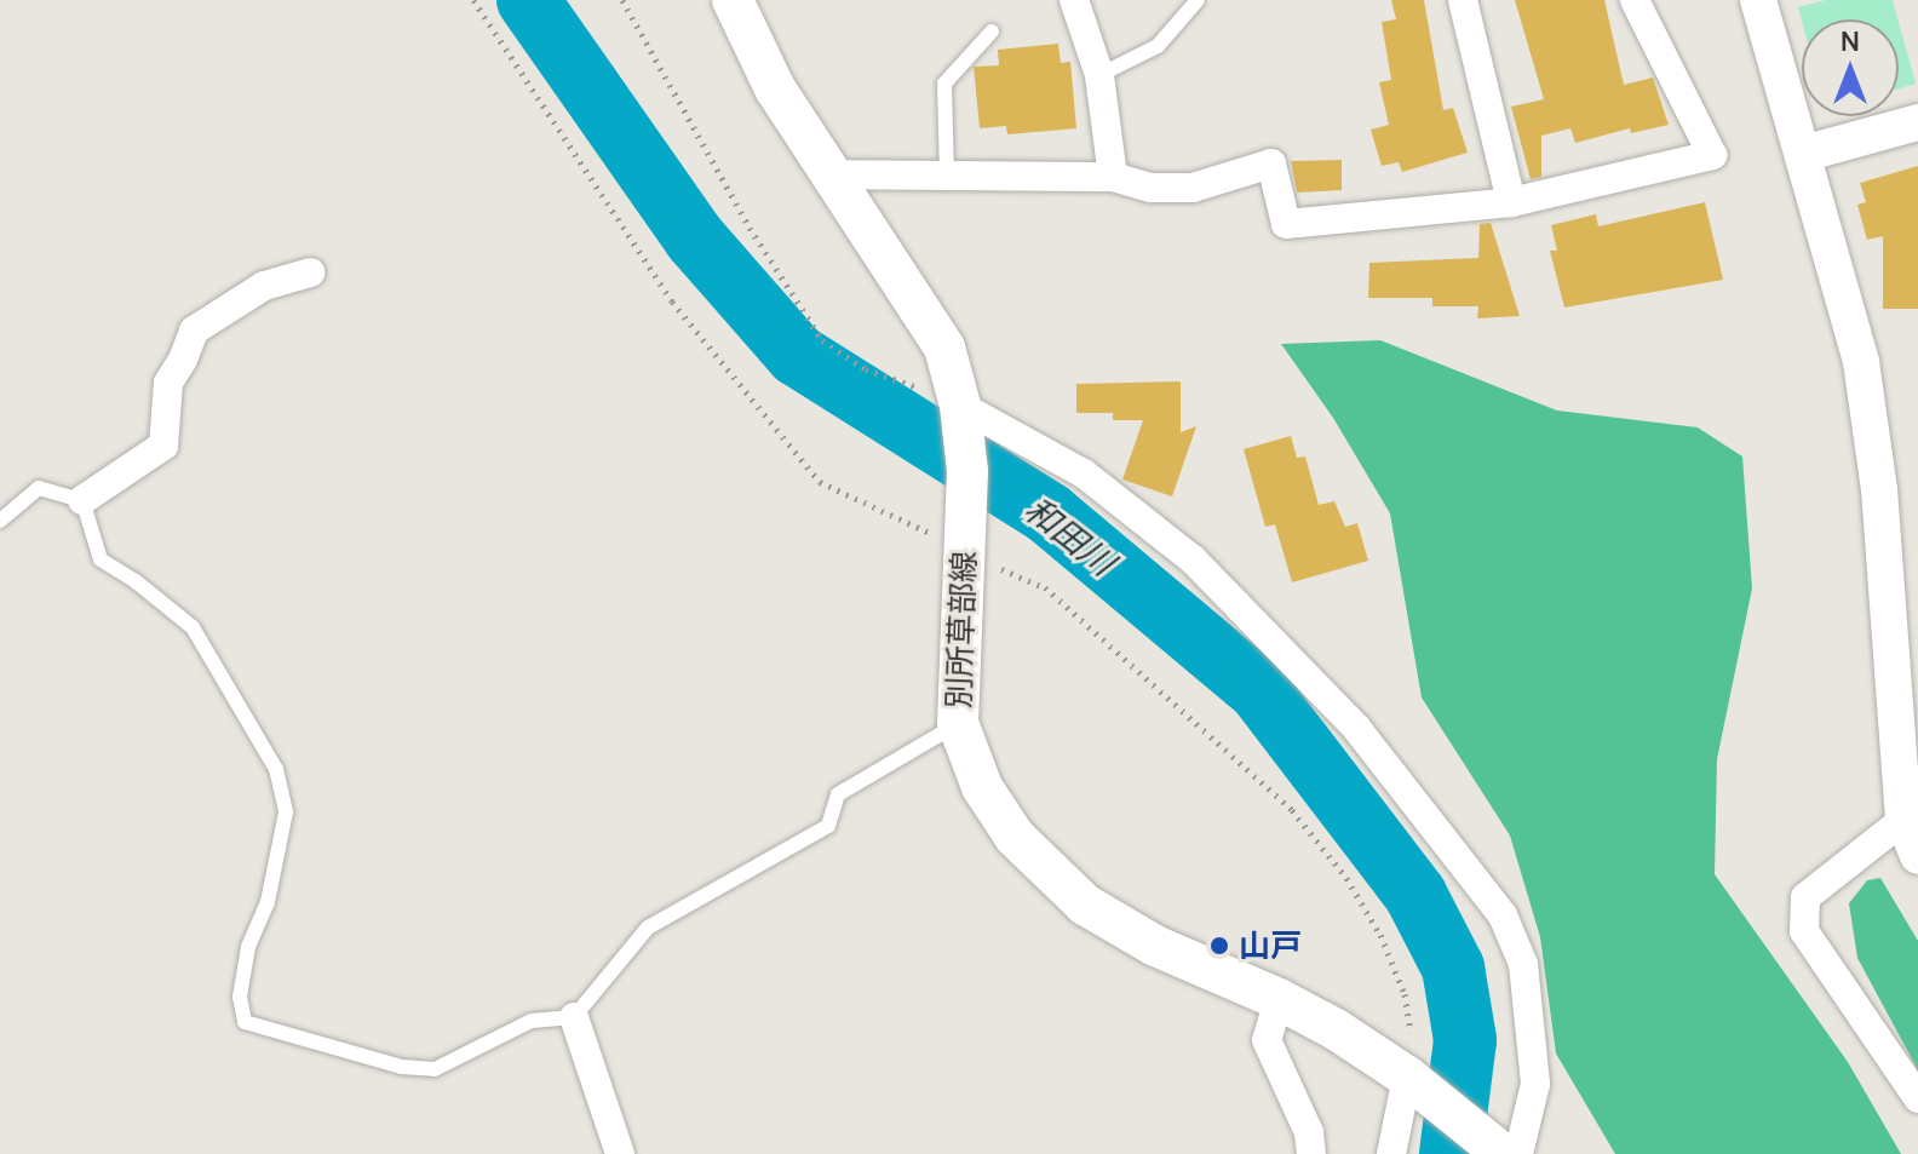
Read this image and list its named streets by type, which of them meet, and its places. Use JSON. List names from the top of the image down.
{
  "streets": {
    "main road": ["別所草部線"]
  },
  "water": ["和田川"],
  "places": ["山戸"],
  "north": "top"
}
